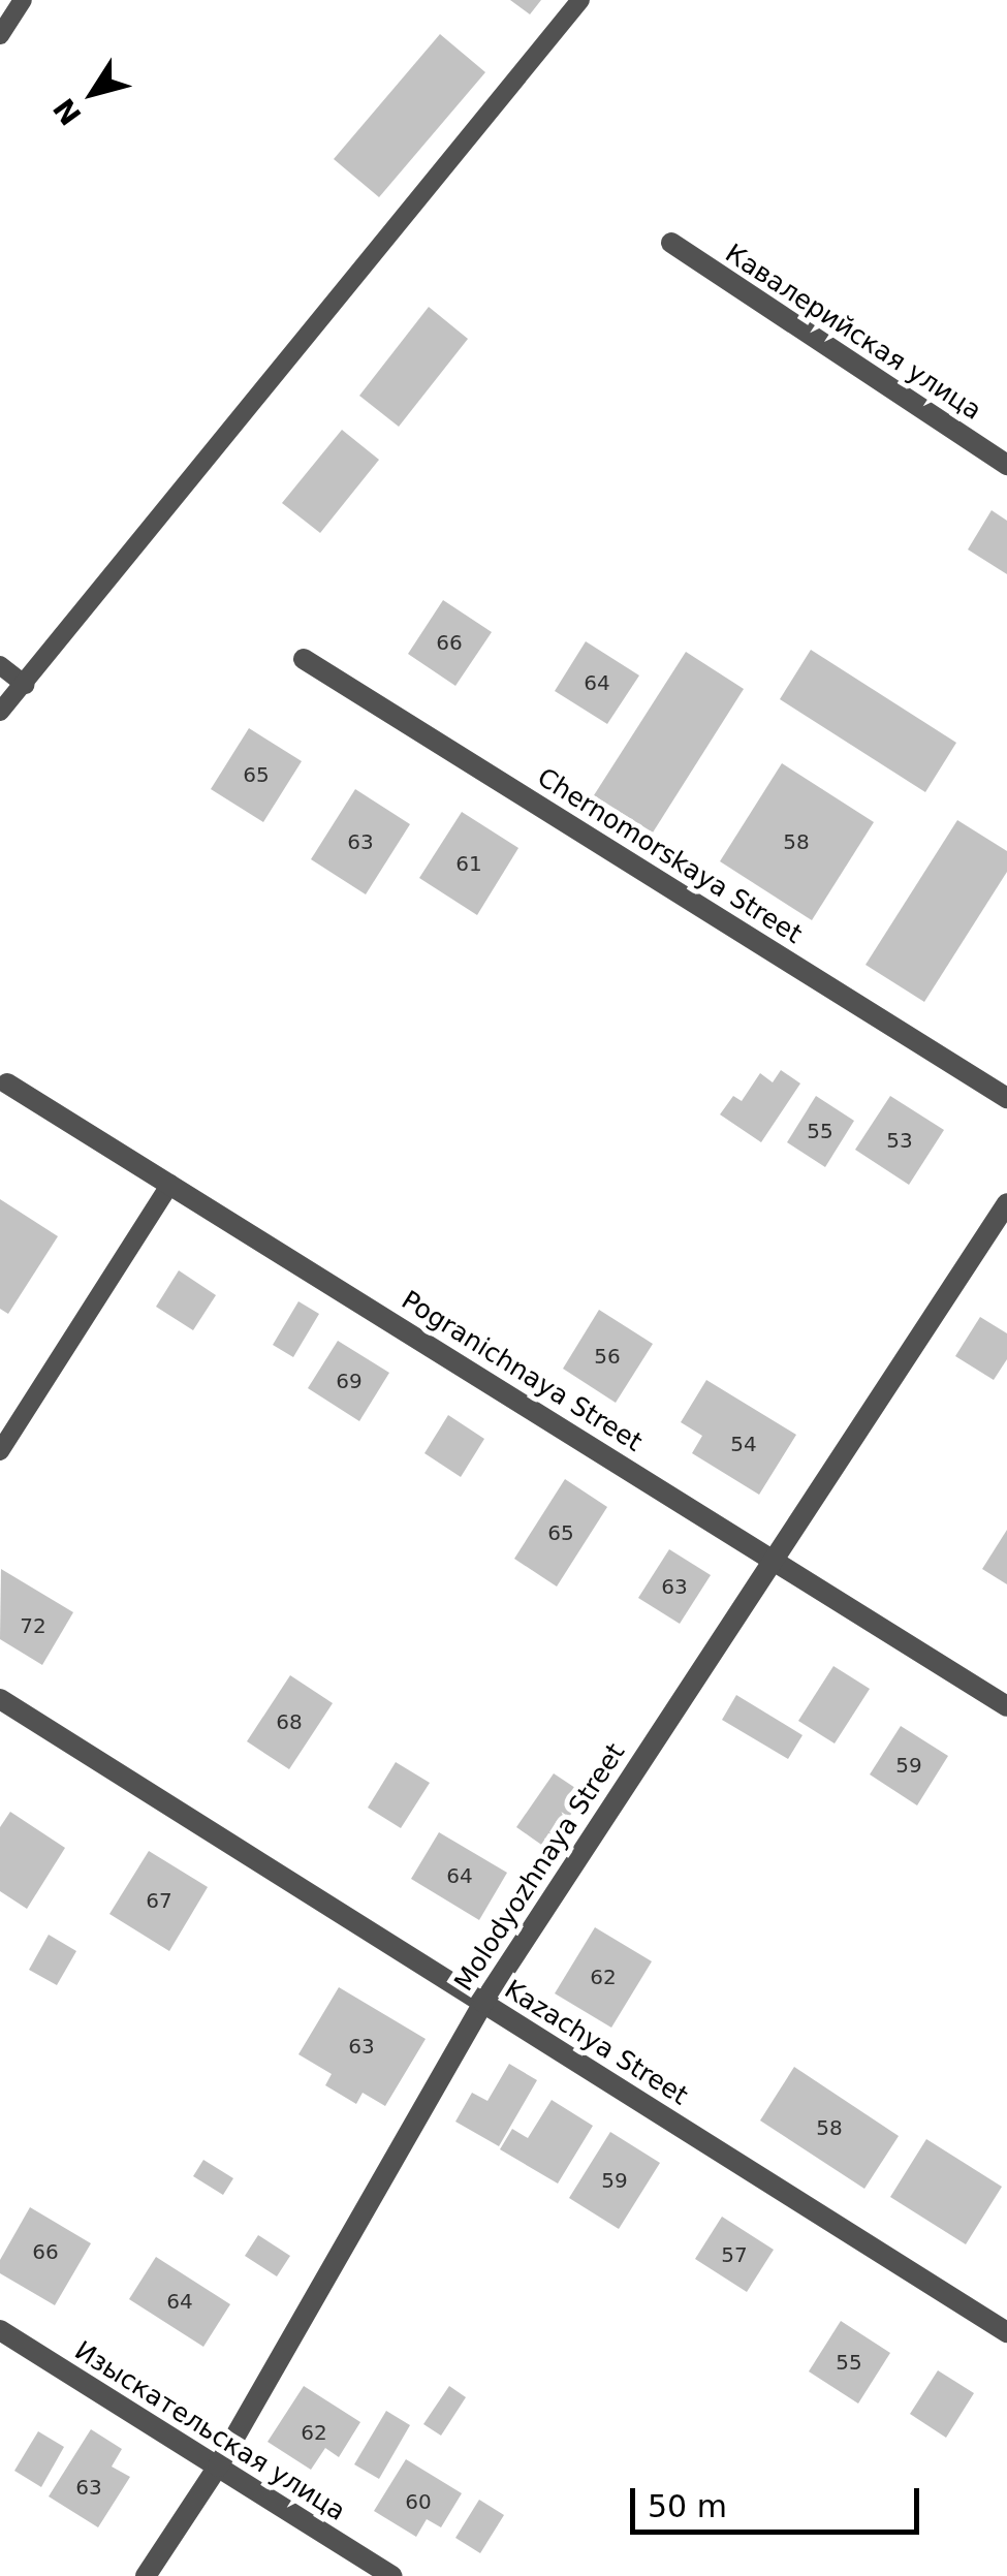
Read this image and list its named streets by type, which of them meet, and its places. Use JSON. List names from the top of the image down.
{
  "streets": {
    "street": [
      "Кавалерийская улица",
      "Chernomorskaya Street",
      "Pogranichnaya Street",
      "Molodyozhnaya Street",
      "Kazachya Street",
      "Изыскательская улица"
    ]
  },
  "crossings": [
    ["Pogranichnaya Street", "Molodyozhnaya Street"],
    ["Molodyozhnaya Street", "Kazachya Street"],
    ["Molodyozhnaya Street", "Изыскательская улица"]
  ],
  "house_numbers": [
    "66",
    "64",
    "65",
    "63",
    "58",
    "61",
    "55",
    "53",
    "56",
    "69",
    "54",
    "65",
    "63",
    "72",
    "68",
    "59",
    "64",
    "67",
    "62",
    "63",
    "58",
    "59",
    "66",
    "57",
    "64",
    "55",
    "62",
    "63",
    "60"
  ],
  "scale_bar": "50 m",
  "north": "bottom left"
}
